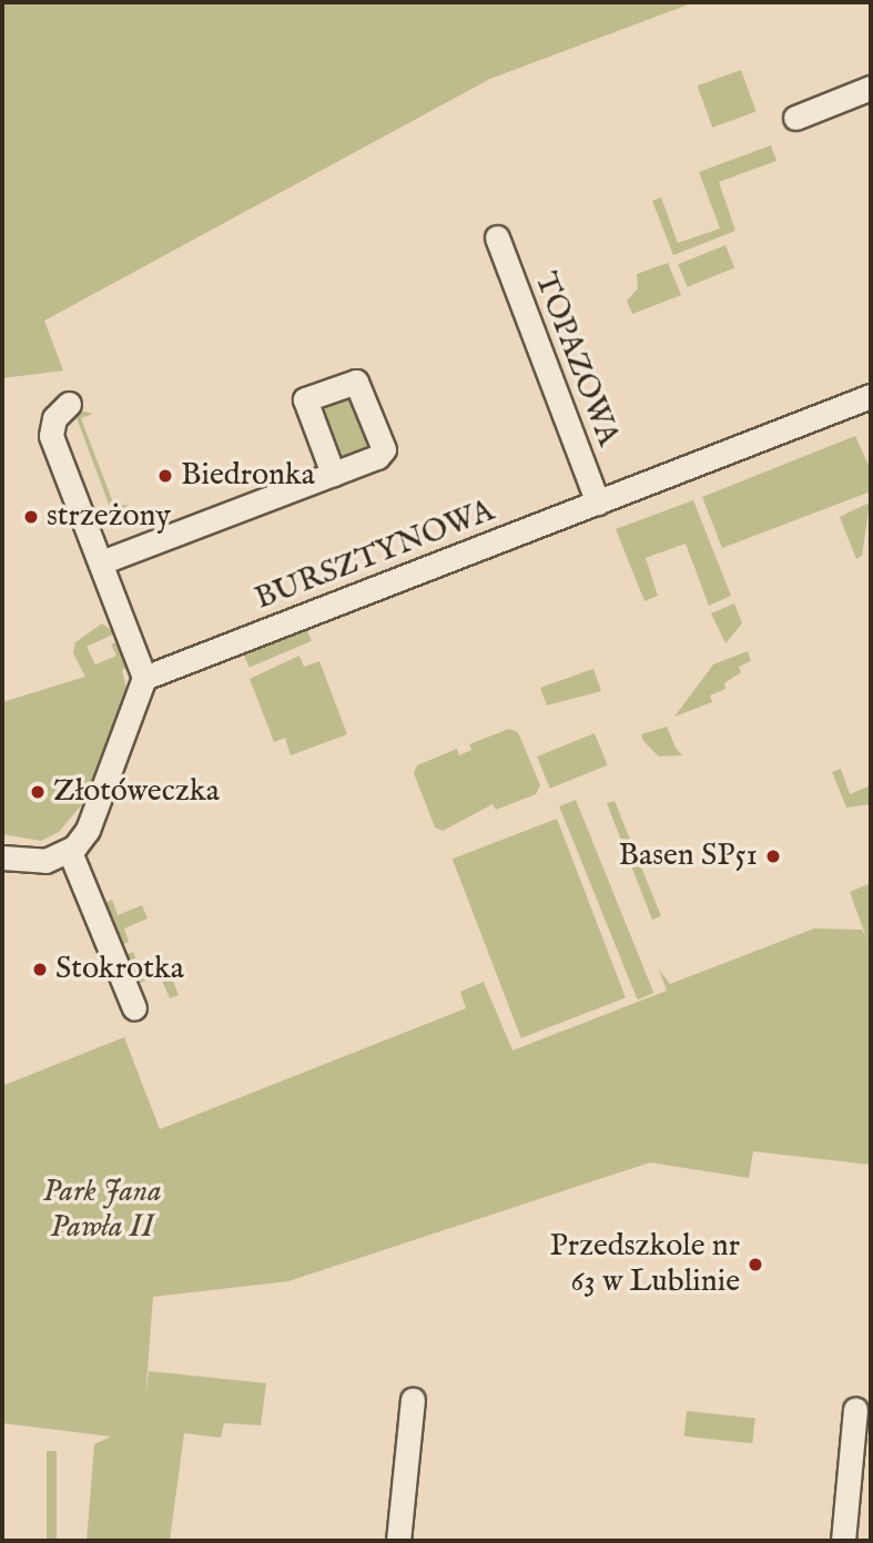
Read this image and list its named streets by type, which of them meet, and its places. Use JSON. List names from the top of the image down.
{
  "streets": {
    "street": ["TOPAZOWA", "BURSZTYNOWA"]
  },
  "crossings": [
    ["TOPAZOWA", "BURSZTYNOWA"]
  ],
  "parks": ["Park Jana Pawła II"],
  "places": [
    "Biedronka",
    "strzeżony",
    "Złotóweczka",
    "Basen SP51",
    "Stokrotka",
    "Przedszkole nr 63 w Lublinie"
  ]
}
